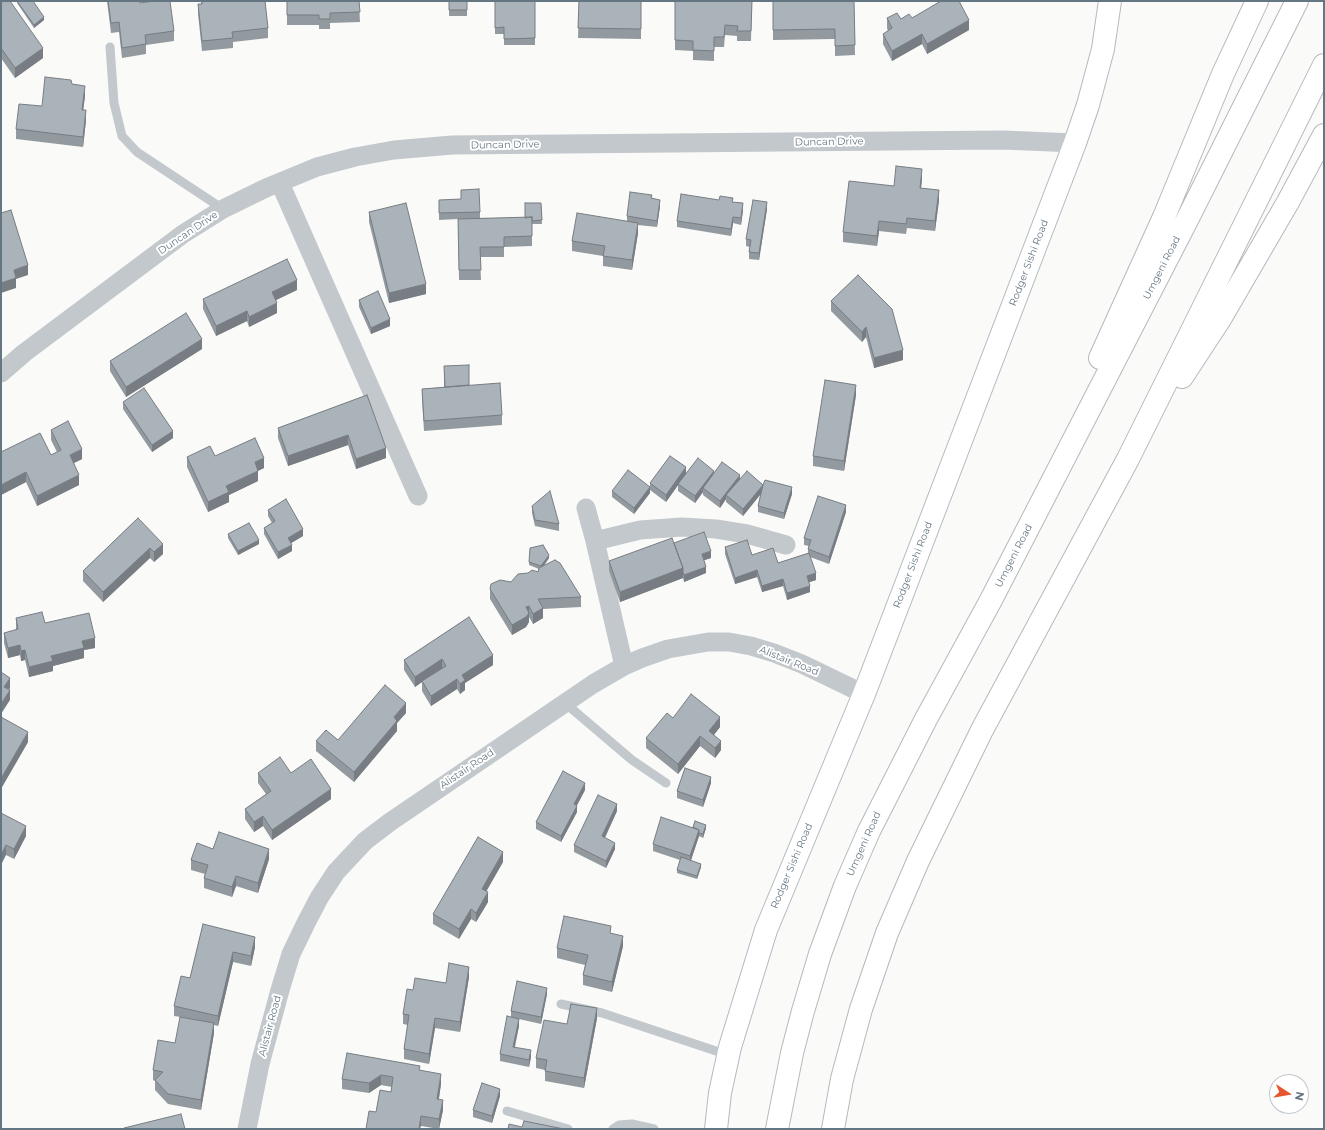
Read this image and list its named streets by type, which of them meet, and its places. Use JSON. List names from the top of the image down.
{
  "streets": {
    "main road": ["Rodger Sishi Road", "Umgeni Road"],
    "street": ["Duncan Drive", "Alistair Road"]
  },
  "crossings": [
    ["Duncan Drive", "Rodger Sishi Road"],
    ["Rodger Sishi Road", "Alistair Road"]
  ],
  "north": "right"
}
